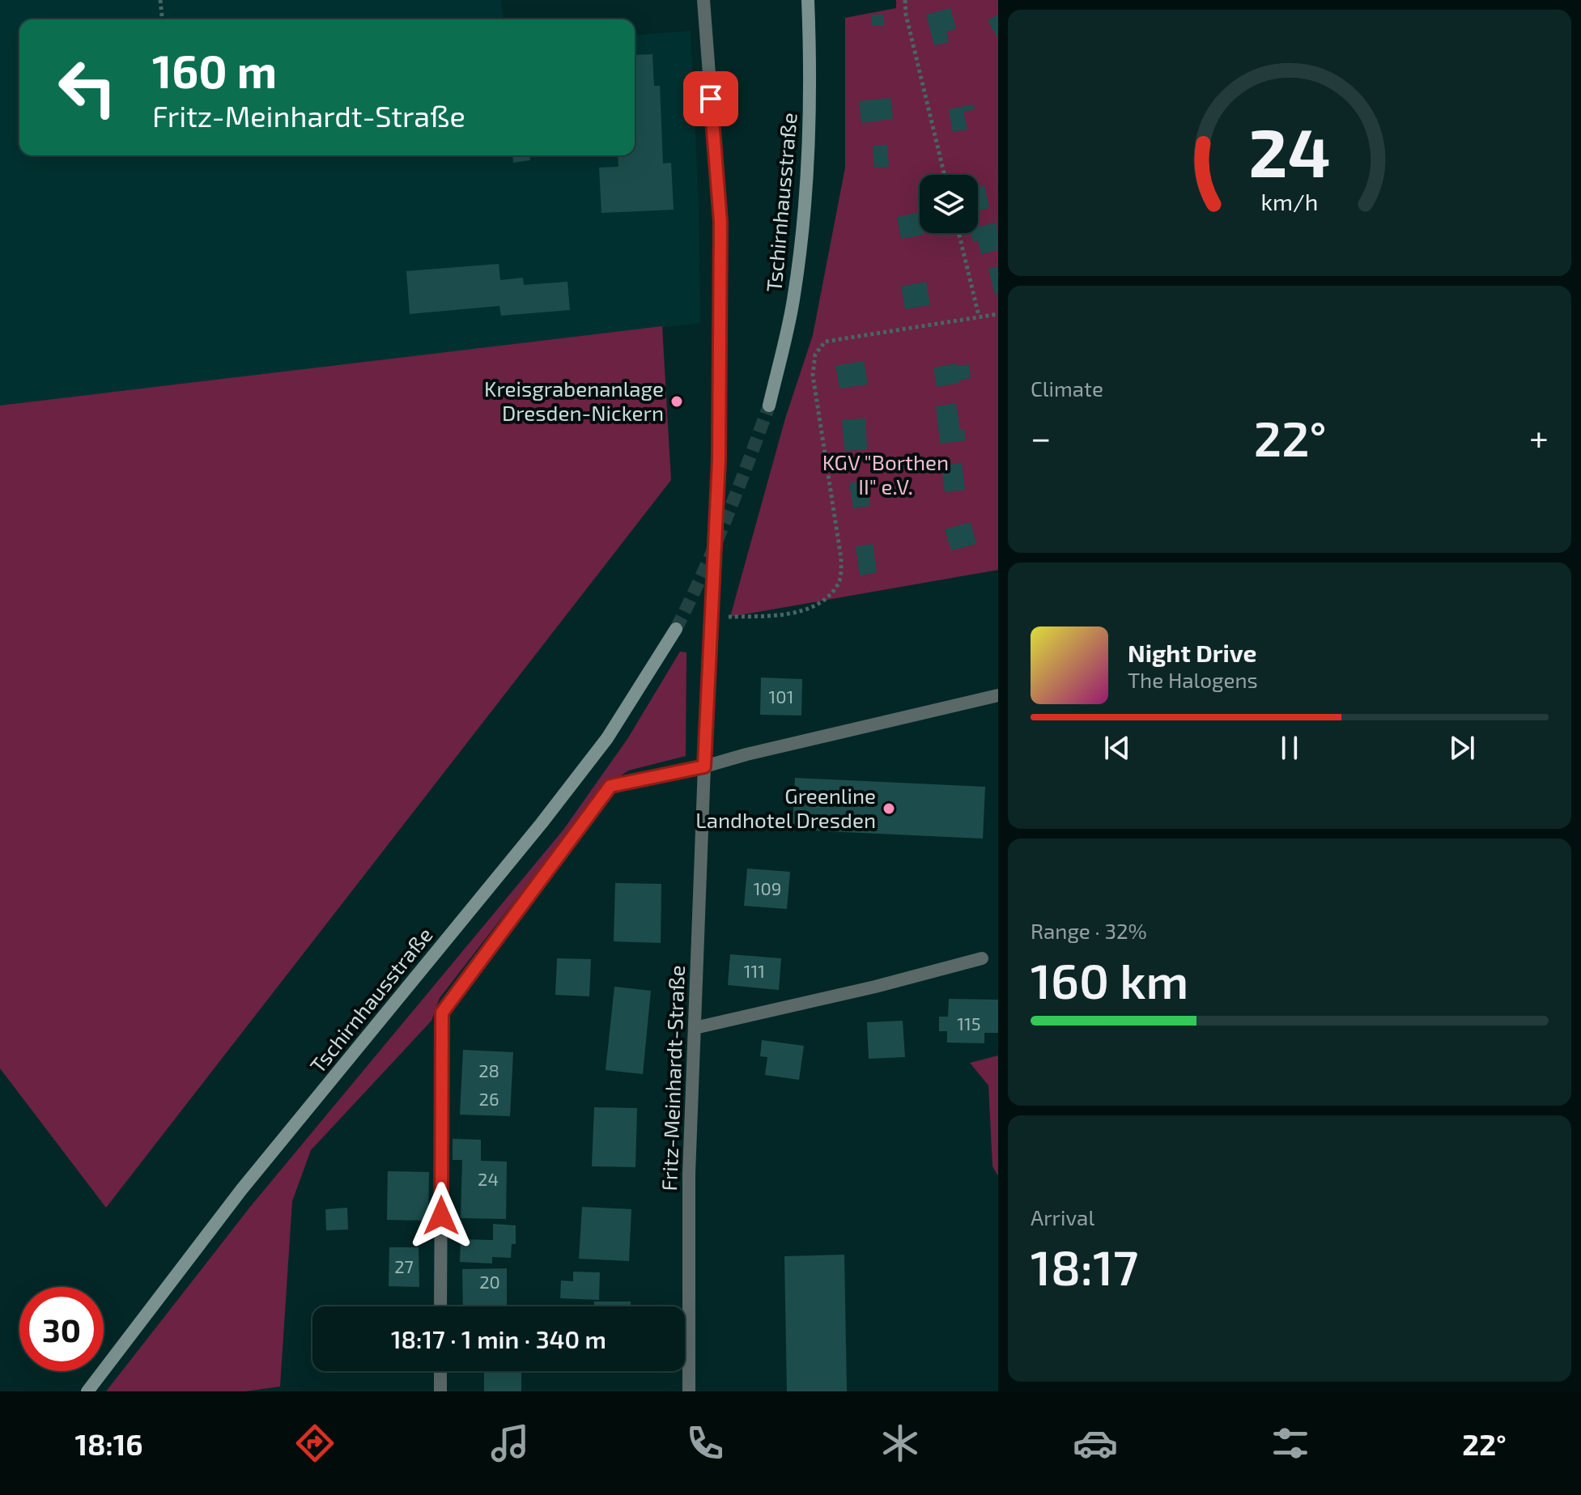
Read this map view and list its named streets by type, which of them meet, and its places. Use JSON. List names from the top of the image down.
{
  "streets": {
    "main road": ["Tschirnhausstraße"],
    "street": ["Fritz-Meinhardt-Straße"]
  },
  "parks": ["KGV \"Borthen II\" e.V."],
  "places": ["Kreisgrabenanlage Dresden-Nickern", "Greenline Landhotel Dresden"],
  "house_numbers": [
    "101",
    "109",
    "111",
    "115",
    "28",
    "26",
    "24",
    "27",
    "20"
  ],
  "page": {
    "turn": ["160 m", "Fritz-Meinhardt-Straße"],
    "tile": [
      "Climate",
      ["Range · 32%", "160 km"],
      ["Arrival", "18:17"]
    ],
    "heat": ["−", "22°", "+"],
    "song": ["Night Drive", "The Halogens"],
    "limit": "30",
    "trip": "18:17 · 1 min · 340 m",
    "tabs": ["18:16", "22°"],
    "gauge": ["24", "km/h"]
  }
}
